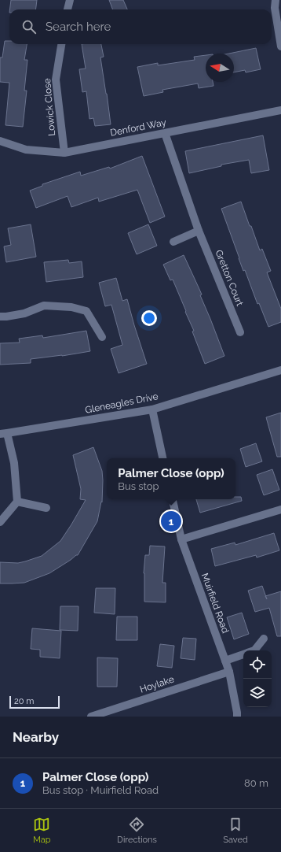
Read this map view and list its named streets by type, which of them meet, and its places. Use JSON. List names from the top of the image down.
{
  "streets": {
    "street": [
      "Lowick Close",
      "Denford Way",
      "Gretton Court",
      "Gleneagles Drive",
      "Muirfield Road",
      "Hoylake"
    ]
  },
  "crossings": [
    ["Lowick Close", "Denford Way"],
    ["Denford Way", "Gretton Court"],
    ["Muirfield Road", "Hoylake"]
  ],
  "scale_bar": "20 m",
  "north": "left",
  "page": {
    "search": "Search here",
    "popup": ["Palmer Close (opp)", "Bus stop"],
    "pins": "1",
    "scale": "20 m",
    "heading": "Nearby",
    "list": [
      {
        "mark": "1",
        "name": "Palmer Close (opp)",
        "note": "Bus stop · Muirfield Road",
        "value": "80 m"
      }
    ],
    "nav": ["Map", "Directions", "Saved"]
  }
}
